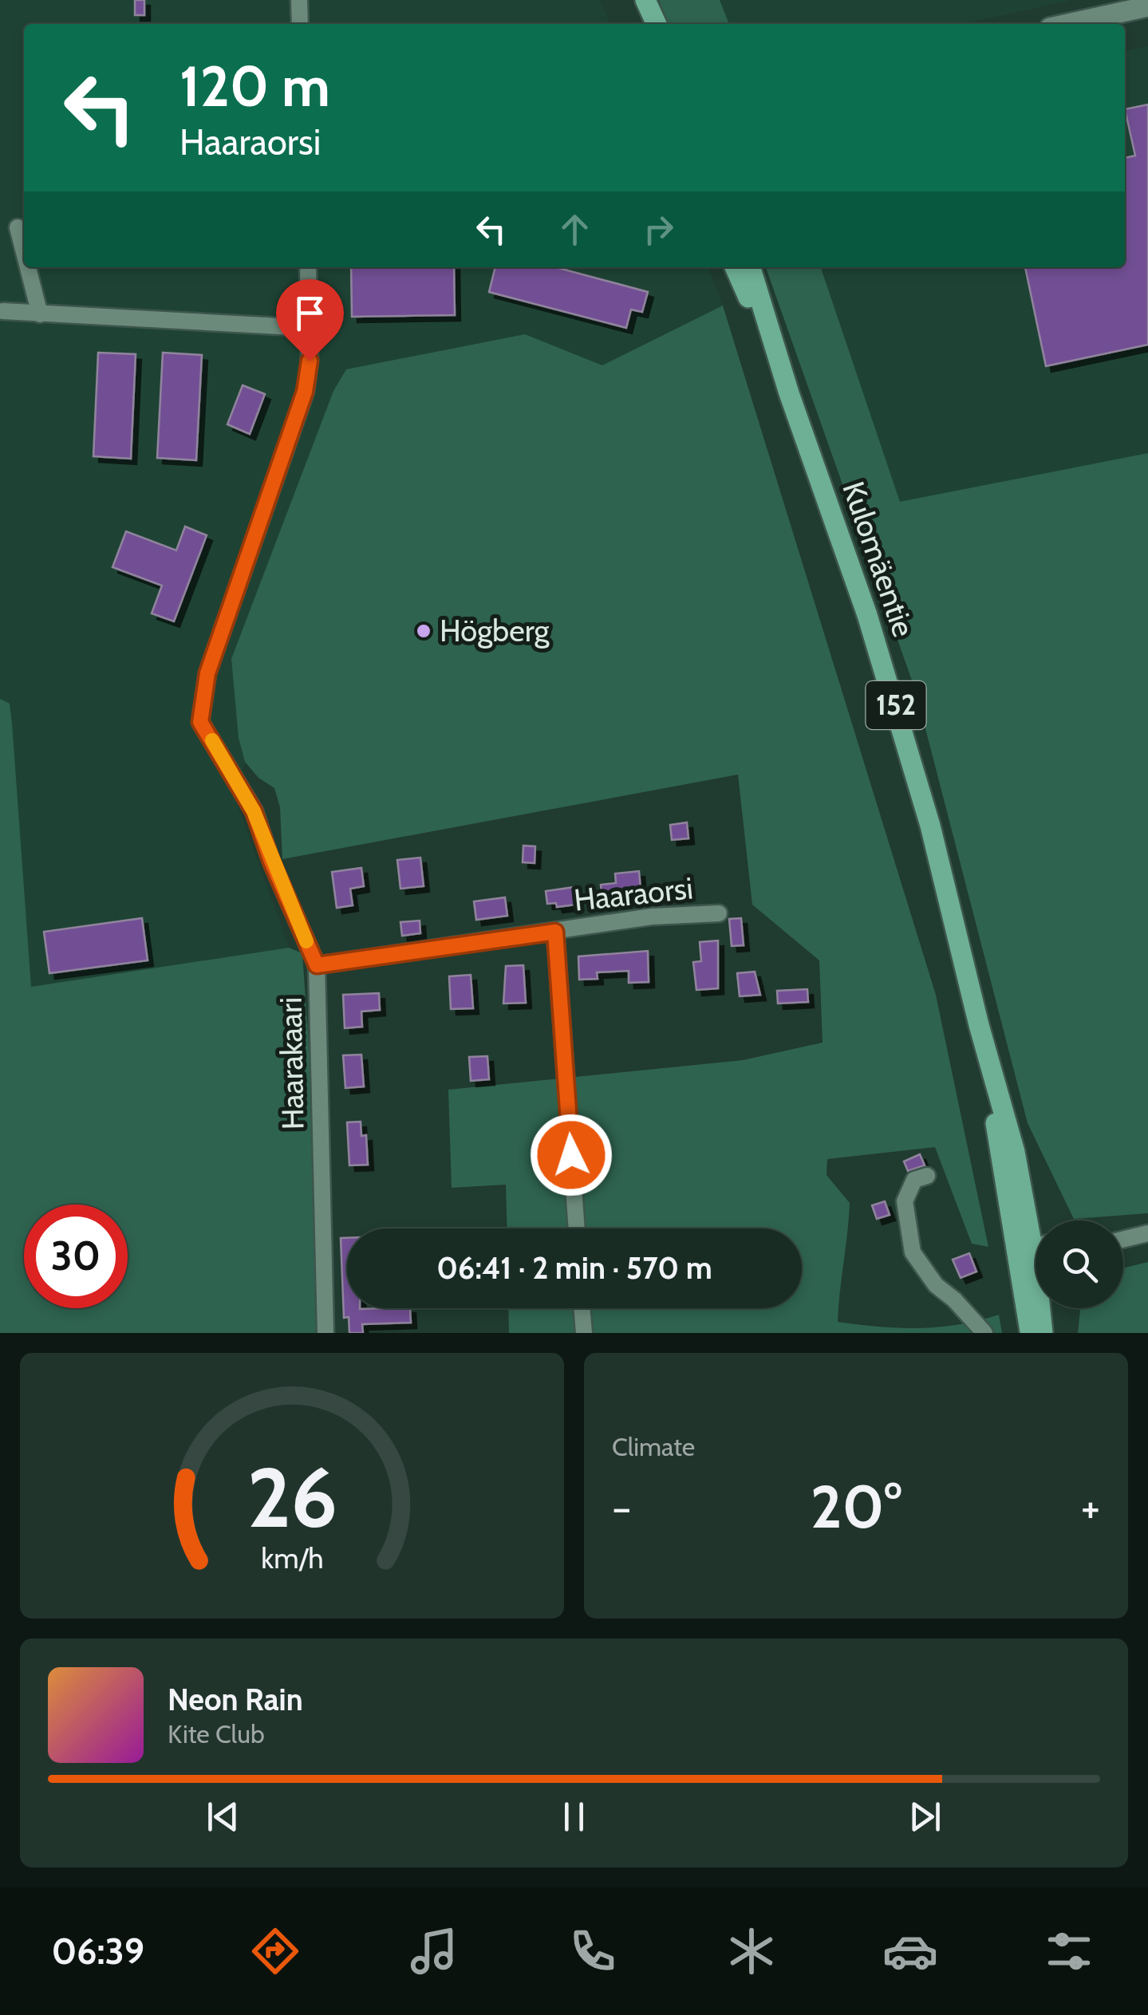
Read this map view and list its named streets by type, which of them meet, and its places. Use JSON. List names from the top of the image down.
{
  "streets": {
    "main road": ["Kulomäentie", "152"],
    "street": ["Haaraorsi", "Haarakaari"]
  },
  "crossings": [
    ["Haaraorsi", "Haarakaari"]
  ],
  "places": ["Högberg"],
  "page": {
    "turn": ["120 m", "Haaraorsi"],
    "limit": "30",
    "trip": "06:41 · 2 min · 570 m",
    "tile": "Climate",
    "heat": ["−", "20°", "+"],
    "song": ["Neon Rain", "Kite Club"],
    "tabs": "06:39",
    "gauge": ["26", "km/h"]
  }
}
